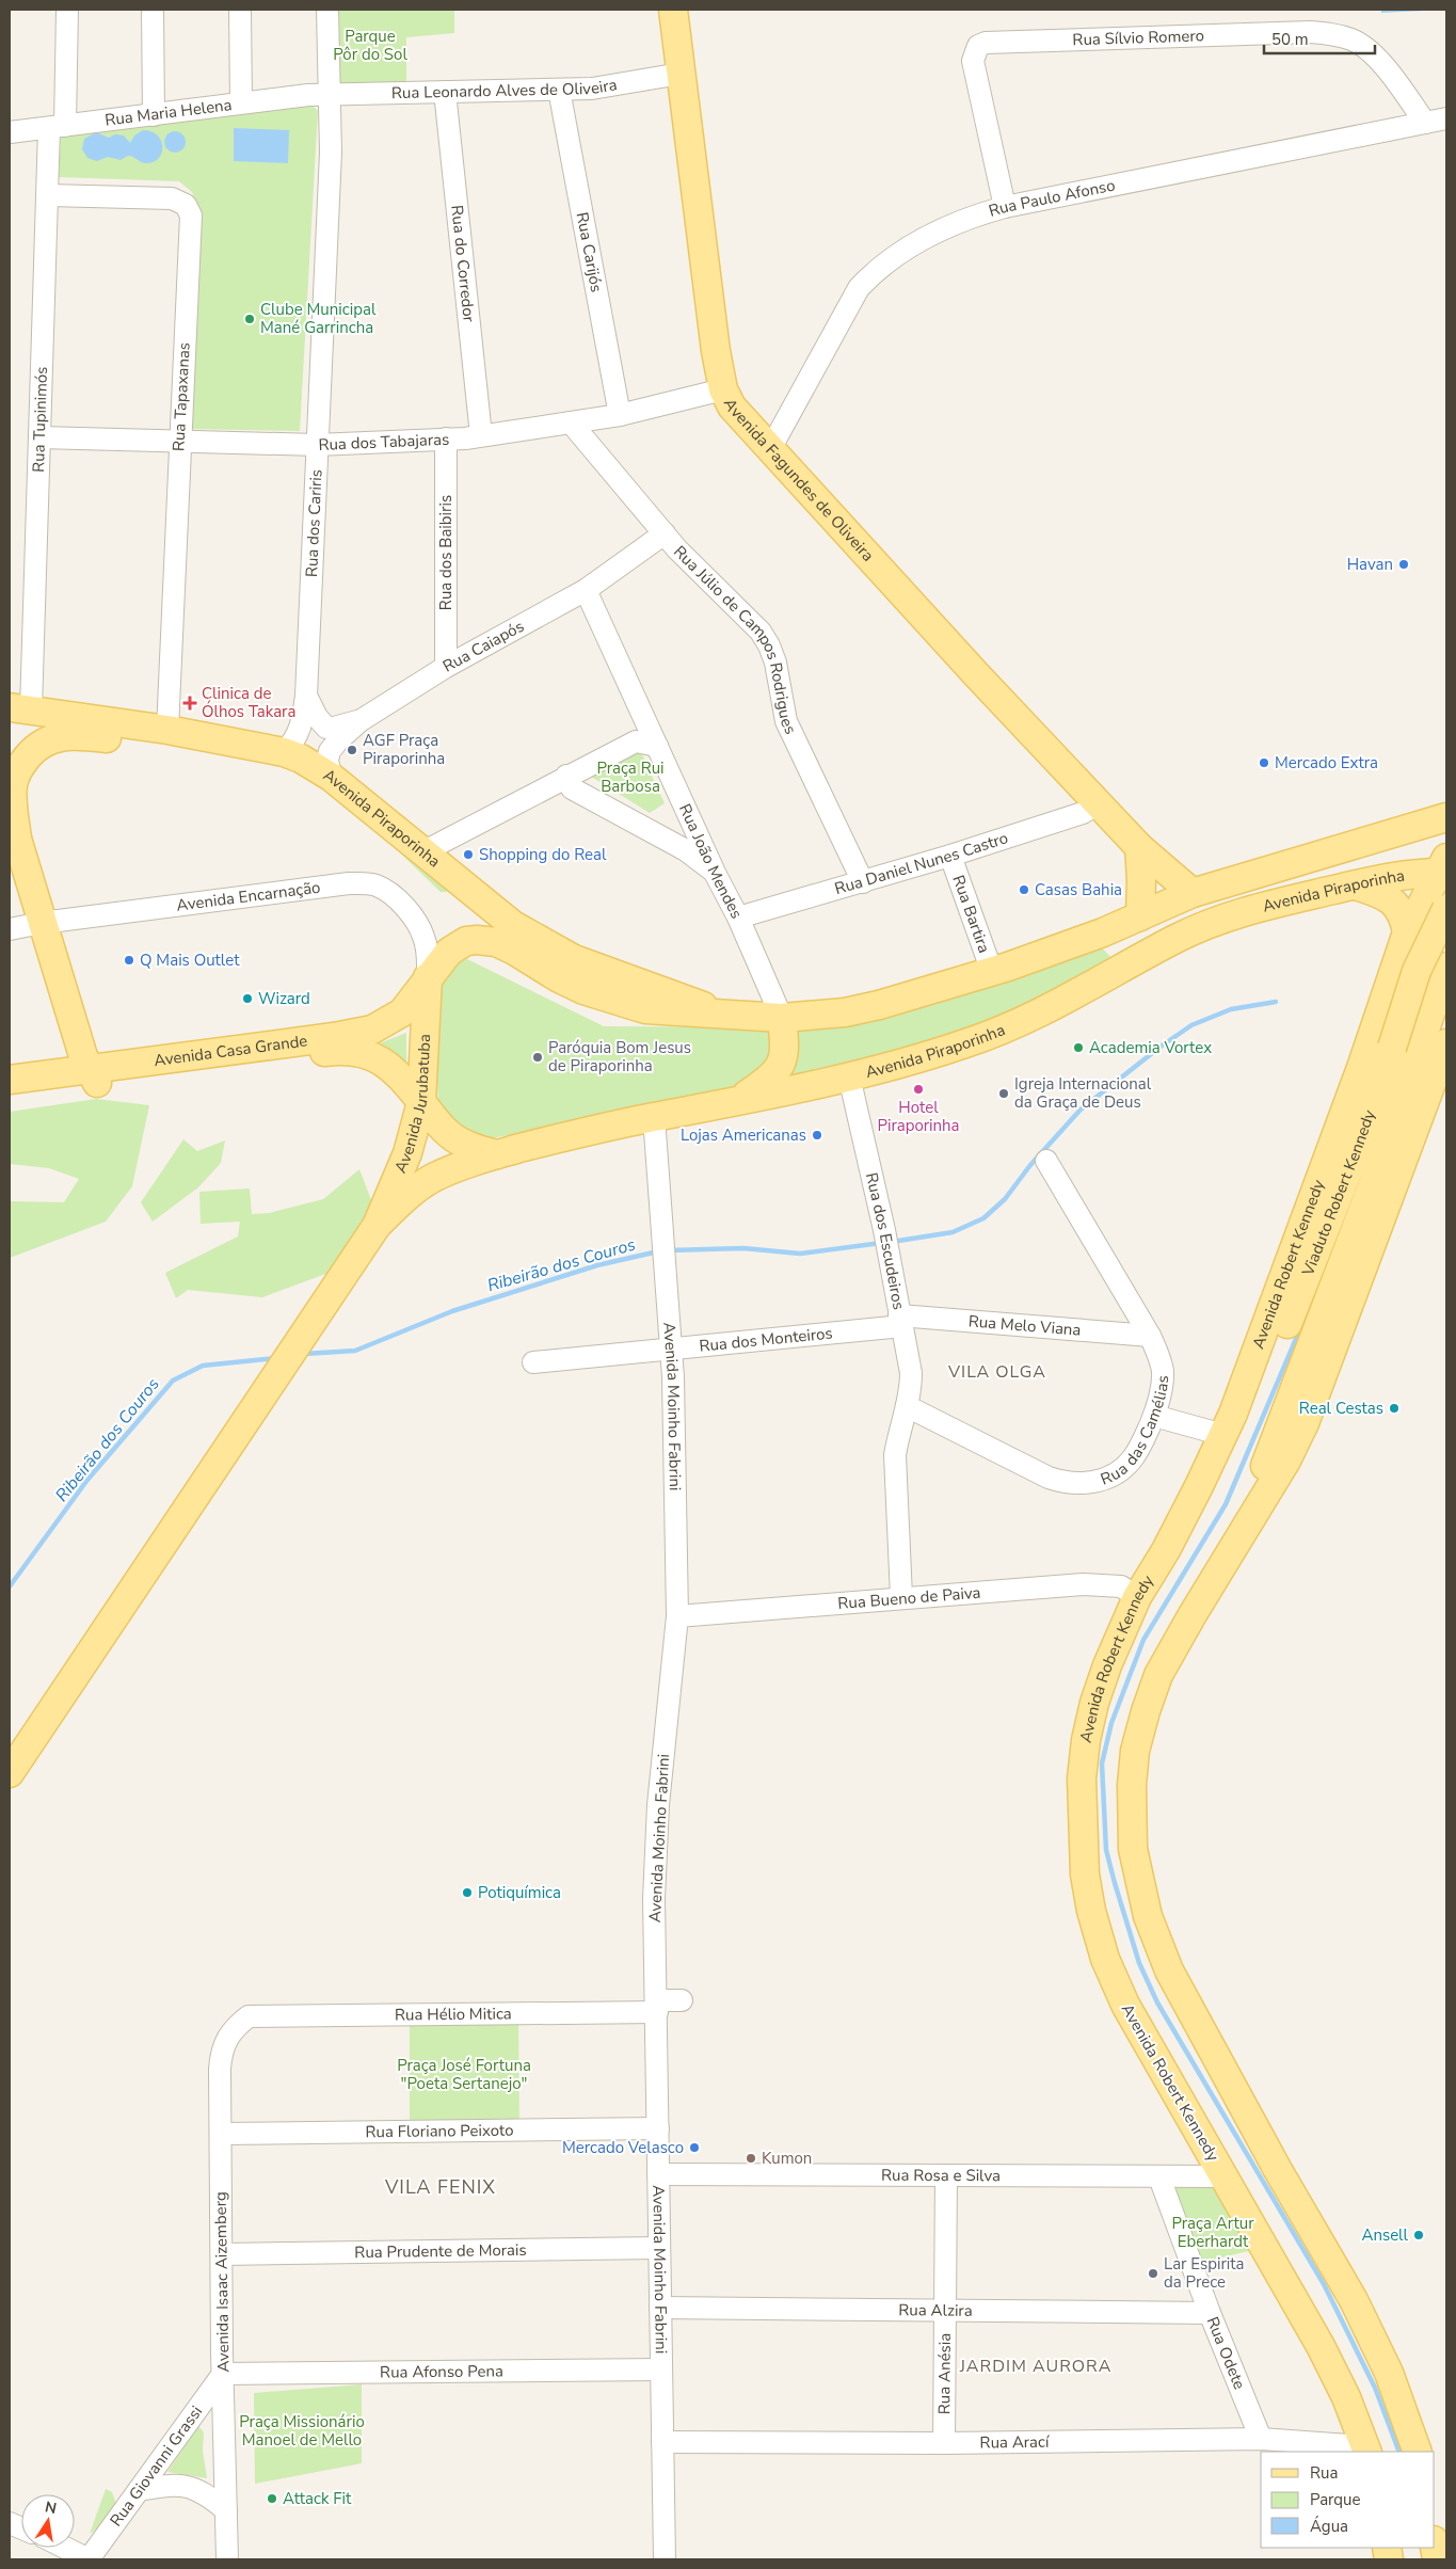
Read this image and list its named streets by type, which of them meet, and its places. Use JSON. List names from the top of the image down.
{
  "streets": {
    "main road": [
      "Avenida Fagundes de Oliveira",
      "Avenida Piraporinha",
      "Avenida Casa Grande",
      "Avenida Jurubatuba",
      "Viaduto Robert Kennedy",
      "Avenida Robert Kennedy"
    ],
    "street": [
      "Rua Sílvio Romero",
      "Rua Leonardo Alves de Oliveira",
      "Rua Maria Helena",
      "Rua Paulo Afonso",
      "Rua Carijós",
      "Rua do Corredor",
      "Rua Tapaxanas",
      "Rua Tupinimós",
      "Rua dos Tabajaras",
      "Rua dos Cariris",
      "Rua dos Baibiris",
      "Rua Júlio de Campos Rodrigues",
      "Rua Caiapós",
      "Rua João Mendes",
      "Rua Daniel Nunes Castro",
      "Avenida Encarnação",
      "Rua Bartira",
      "Rua dos Escudeiros",
      "Rua Melo Viana",
      "Rua dos Monteiros",
      "Avenida Moinho Fabrini",
      "Rua das Camélias",
      "Rua Bueno de Paiva",
      "Rua Hélio Mitica",
      "Rua Floriano Peixoto",
      "Rua Rosa e Silva",
      "Rua Prudente de Morais",
      "Avenida Isaac Aizemberg",
      "Rua Alzira",
      "Rua Odete",
      "Rua Afonso Pena",
      "Rua Anésia",
      "Rua Arací",
      "Rua Giovanni Grassi"
    ]
  },
  "crossings": [
    ["Rua Sílvio Romero", "Rua Paulo Afonso"],
    ["Rua Leonardo Alves de Oliveira", "Rua Maria Helena"],
    ["Rua Leonardo Alves de Oliveira", "Rua Carijós"],
    ["Rua Leonardo Alves de Oliveira", "Rua do Corredor"],
    ["Rua Leonardo Alves de Oliveira", "Avenida Fagundes de Oliveira"],
    ["Rua Leonardo Alves de Oliveira", "Rua dos Cariris"],
    ["Rua Maria Helena", "Rua Tupinimós"],
    ["Rua Maria Helena", "Rua dos Cariris"],
    ["Rua Paulo Afonso", "Avenida Fagundes de Oliveira"],
    ["Rua Carijós", "Rua dos Tabajaras"],
    ["Rua do Corredor", "Rua dos Tabajaras"],
    ["Rua Tapaxanas", "Rua Tupinimós"],
    ["Rua Tapaxanas", "Rua dos Tabajaras"],
    ["Rua Tapaxanas", "Avenida Piraporinha"],
    ["Rua Tupinimós", "Rua dos Tabajaras"],
    ["Rua Tupinimós", "Avenida Piraporinha"],
    ["Rua dos Tabajaras", "Avenida Fagundes de Oliveira"],
    ["Rua dos Tabajaras", "Rua dos Cariris"],
    ["Rua dos Tabajaras", "Rua dos Baibiris"],
    ["Rua dos Tabajaras", "Rua Júlio de Campos Rodrigues"],
    ["Avenida Fagundes de Oliveira", "Avenida Piraporinha"],
    ["Avenida Fagundes de Oliveira", "Rua Daniel Nunes Castro"],
    ["Rua dos Cariris", "Avenida Piraporinha"],
    ["Rua dos Baibiris", "Rua Caiapós"],
    ["Rua Júlio de Campos Rodrigues", "Rua Caiapós"],
    ["Rua Júlio de Campos Rodrigues", "Rua Daniel Nunes Castro"],
    ["Rua Caiapós", "Avenida Piraporinha"],
    ["Rua Caiapós", "Rua João Mendes"],
    ["Avenida Piraporinha", "Rua João Mendes"],
    ["Avenida Piraporinha", "Avenida Encarnação"],
    ["Avenida Piraporinha", "Rua Bartira"],
    ["Avenida Piraporinha", "Avenida Casa Grande"],
    ["Avenida Piraporinha", "Avenida Jurubatuba"],
    ["Avenida Piraporinha", "Rua dos Escudeiros"],
    ["Avenida Piraporinha", "Avenida Robert Kennedy"],
    ["Avenida Piraporinha", "Avenida Moinho Fabrini"],
    ["Rua João Mendes", "Rua Daniel Nunes Castro"],
    ["Rua Daniel Nunes Castro", "Rua Bartira"],
    ["Avenida Encarnação", "Avenida Casa Grande"],
    ["Avenida Encarnação", "Avenida Jurubatuba"],
    ["Avenida Casa Grande", "Avenida Jurubatuba"],
    ["Viaduto Robert Kennedy", "Avenida Robert Kennedy"],
    ["Rua dos Escudeiros", "Rua Melo Viana"],
    ["Rua dos Escudeiros", "Rua dos Monteiros"],
    ["Rua dos Escudeiros", "Rua das Camélias"],
    ["Rua dos Escudeiros", "Rua Bueno de Paiva"],
    ["Avenida Robert Kennedy", "Rua Bueno de Paiva"],
    ["Avenida Robert Kennedy", "Rua Rosa e Silva"],
    ["Avenida Robert Kennedy", "Rua Arací"],
    ["Rua Melo Viana", "Rua dos Monteiros"],
    ["Rua Melo Viana", "Rua das Camélias"],
    ["Rua dos Monteiros", "Avenida Moinho Fabrini"],
    ["Avenida Moinho Fabrini", "Rua Bueno de Paiva"],
    ["Avenida Moinho Fabrini", "Rua Hélio Mitica"],
    ["Avenida Moinho Fabrini", "Rua Floriano Peixoto"],
    ["Avenida Moinho Fabrini", "Rua Rosa e Silva"],
    ["Avenida Moinho Fabrini", "Rua Prudente de Morais"],
    ["Avenida Moinho Fabrini", "Rua Alzira"],
    ["Avenida Moinho Fabrini", "Rua Afonso Pena"],
    ["Avenida Moinho Fabrini", "Rua Arací"],
    ["Rua Hélio Mitica", "Avenida Isaac Aizemberg"],
    ["Rua Floriano Peixoto", "Avenida Isaac Aizemberg"],
    ["Rua Rosa e Silva", "Rua Odete"],
    ["Rua Rosa e Silva", "Rua Anésia"],
    ["Rua Prudente de Morais", "Avenida Isaac Aizemberg"],
    ["Avenida Isaac Aizemberg", "Rua Afonso Pena"],
    ["Avenida Isaac Aizemberg", "Rua Giovanni Grassi"],
    ["Rua Alzira", "Rua Odete"],
    ["Rua Alzira", "Rua Anésia"],
    ["Rua Odete", "Rua Arací"],
    ["Rua Afonso Pena", "Rua Giovanni Grassi"],
    ["Rua Anésia", "Rua Arací"]
  ],
  "districts": ["VILA OLGA", "VILA FENIX", "JARDIM AURORA"],
  "water": ["Ribeirão dos Couros"],
  "parks": [
    "Parque Pôr do Sol",
    "Praça Rui Barbosa",
    "Praça José Fortuna \"Poeta Sertanejo\"",
    "Praça Artur Eberhardt",
    "Praça Missionário Manoel de Mello"
  ],
  "places": {
    "other": [
      "Clube Municipal Mané Garrincha",
      "Havan",
      "AGF Praça Piraporinha",
      "Mercado Extra",
      "Shopping do Real",
      "Casas Bahia",
      "Q Mais Outlet",
      "Wizard",
      "Academia Vortex",
      "Paróquia Bom Jesus de Piraporinha",
      "Hotel Piraporinha",
      "Igreja Internacional da Graça de Deus",
      "Lojas Americanas",
      "Real Cestas",
      "Potiquímica",
      "Mercado Velasco",
      "Kumon",
      "Ansell",
      "Lar Espirita da Prece",
      "Attack Fit"
    ],
    "health": ["Clinica de Ólhos Takara"]
  },
  "legend": ["Rua", "Parque", "Água"],
  "scale_bar": "50 m",
  "north": "top"
}
